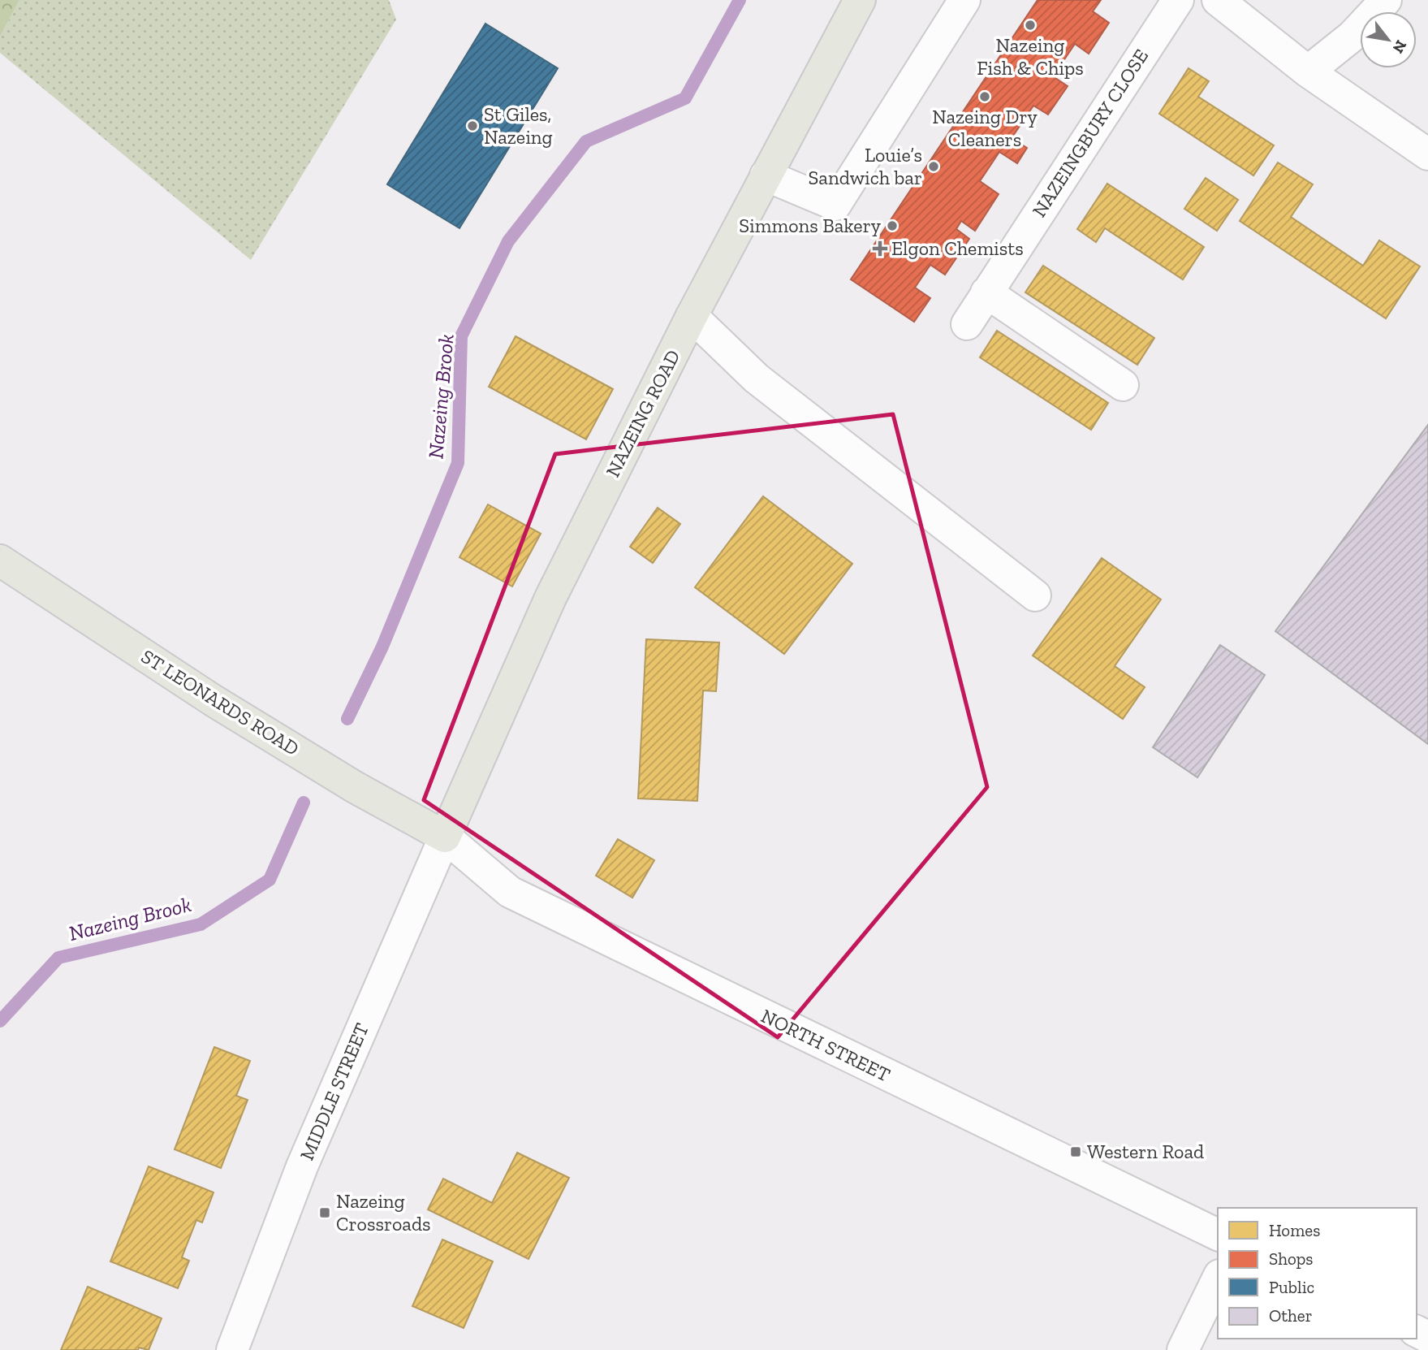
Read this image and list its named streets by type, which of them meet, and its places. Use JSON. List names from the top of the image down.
{
  "streets": {
    "main road": ["NAZEING ROAD", "ST LEONARDS ROAD"],
    "street": ["NAZEINGBURY CLOSE", "NORTH STREET", "MIDDLE STREET"]
  },
  "crossings": [
    ["NAZEING ROAD", "ST LEONARDS ROAD"],
    ["NAZEING ROAD", "NORTH STREET"],
    ["NAZEING ROAD", "MIDDLE STREET"],
    ["ST LEONARDS ROAD", "NORTH STREET"],
    ["ST LEONARDS ROAD", "MIDDLE STREET"],
    ["NORTH STREET", "MIDDLE STREET"]
  ],
  "water": ["Nazeing Brook"],
  "places": {
    "other": [
      "Nazeing Fish & Chips",
      "Nazeing Dry Cleaners",
      "St Giles, Nazeing",
      "Louie’s Sandwich bar",
      "Simmons Bakery"
    ],
    "health": ["Elgon Chemists"],
    "transit": ["Western Road", "Nazeing Crossroads"]
  },
  "legend": [
    "Homes",
    "Shops",
    "Public",
    "Other"
  ],
  "north": "bottom right"
}
